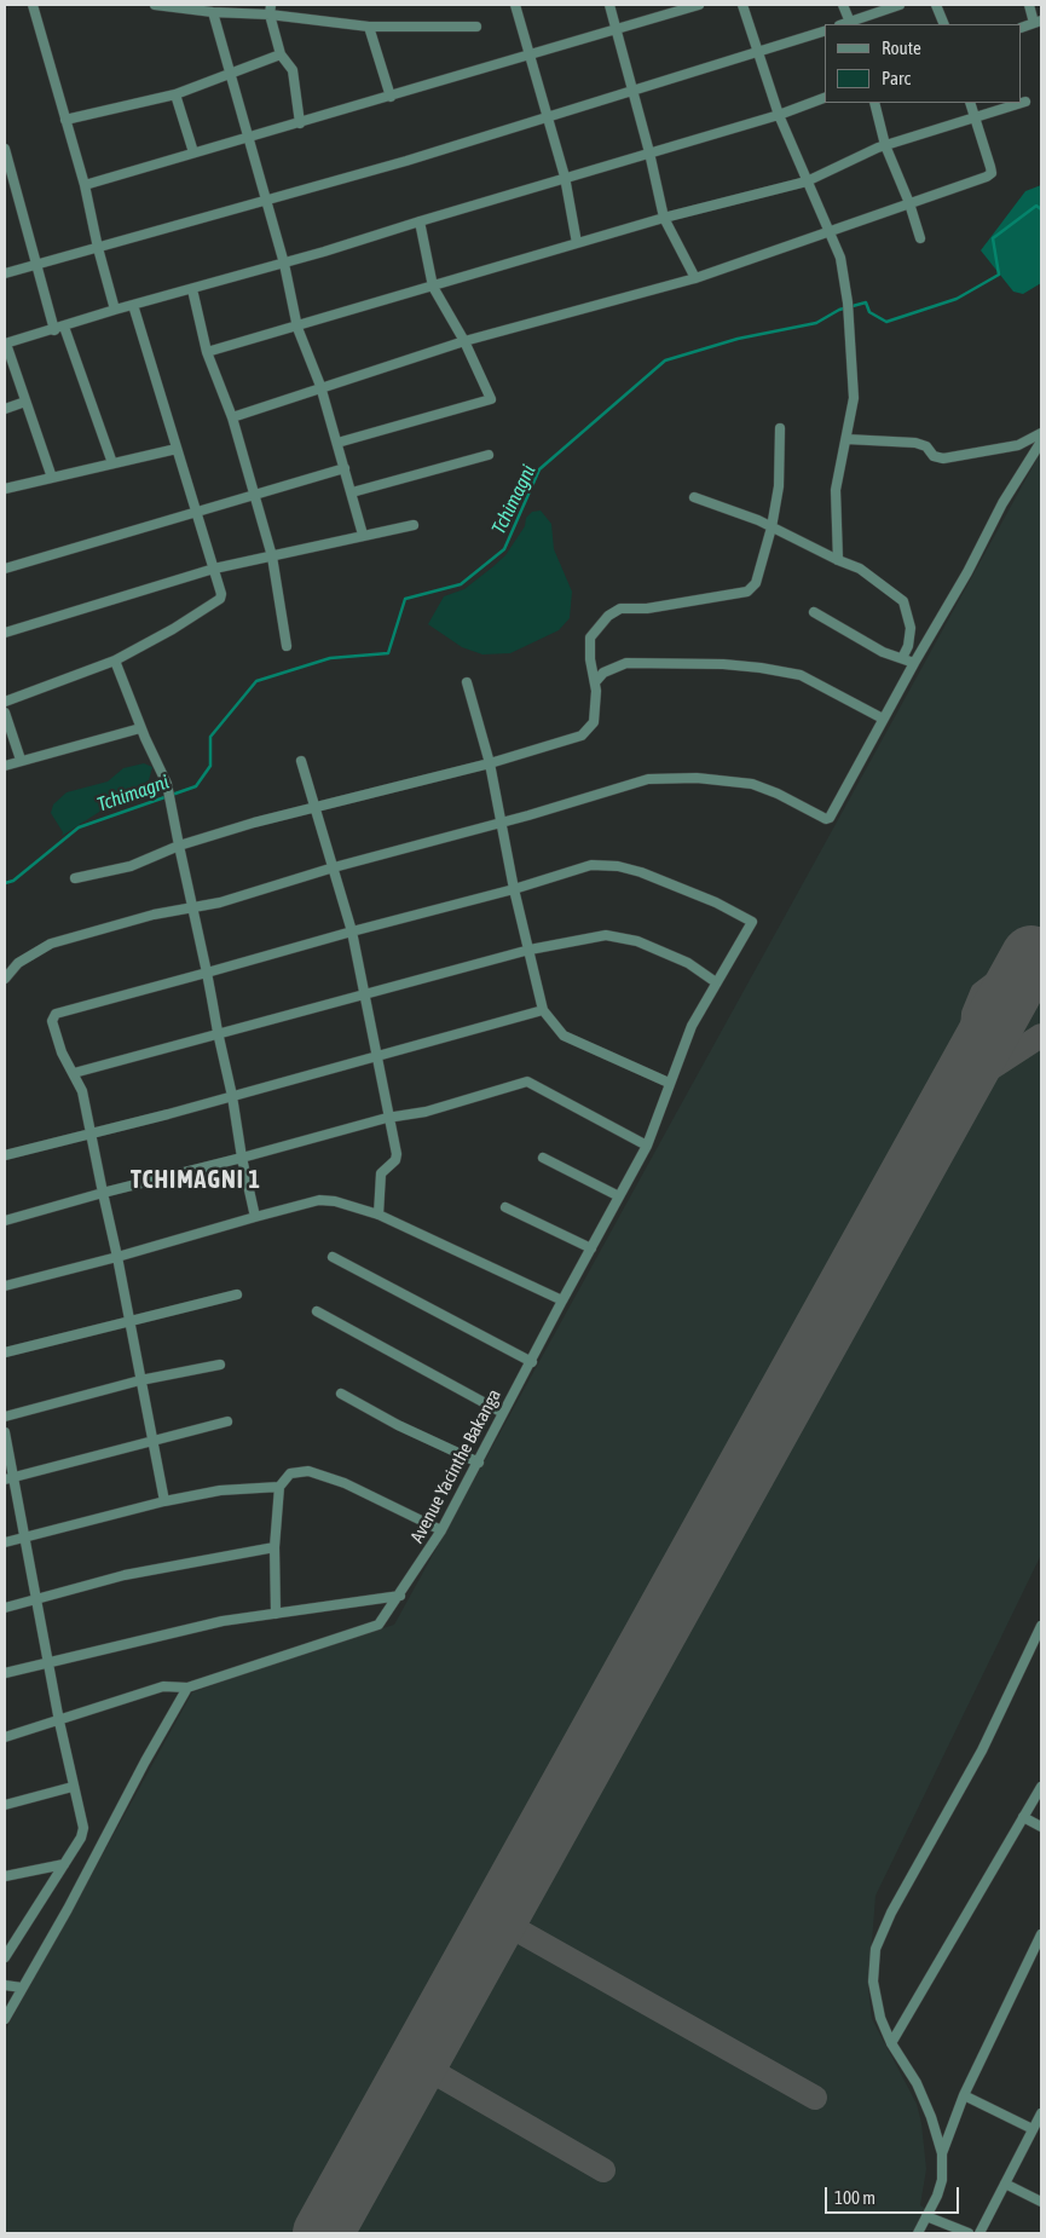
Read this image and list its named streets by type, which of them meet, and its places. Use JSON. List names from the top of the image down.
{
  "streets": {
    "street": ["Avenue Yacinthe Bakanga"]
  },
  "districts": ["TCHIMAGNI 1"],
  "water": ["Tchimagni"],
  "legend": ["Route", "Parc"],
  "scale_bar": "100 m"
}
